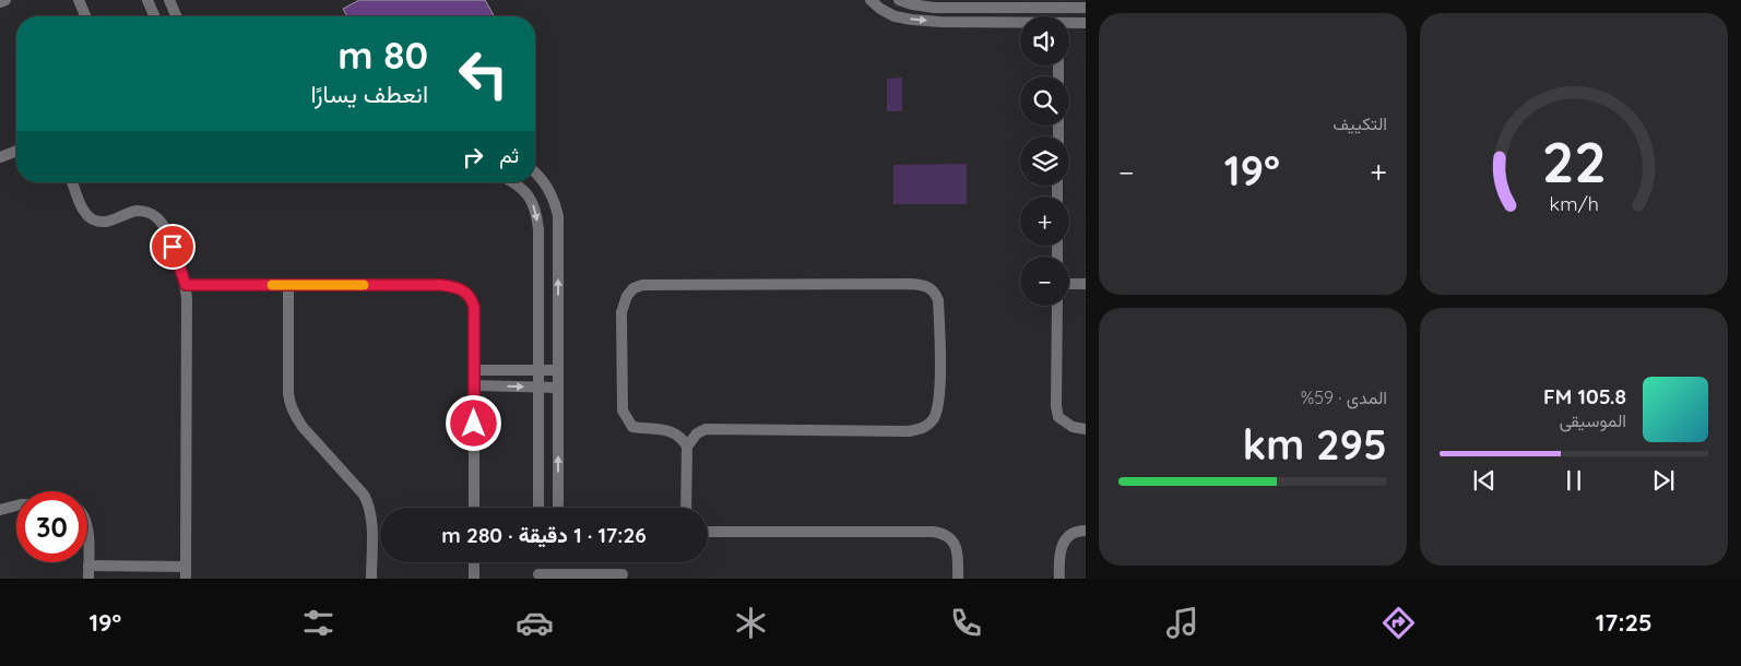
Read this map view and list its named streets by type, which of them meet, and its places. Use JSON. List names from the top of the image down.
{
  "page": {
    "tile": [
      "التكييف",
      ["المدى · 59%", "295 km"]
    ],
    "map_buttons": ["+", "−"],
    "turn": ["80 m", "انعطف يسارًا"],
    "then": "ثم",
    "heat": ["−", "19°", "+"],
    "song": ["105.8 FM", "الموسيقى"],
    "limit": "30",
    "trip": "17:26 · 1 دقيقة · 280 m",
    "tabs": ["17:25", "19°"],
    "gauge": ["22", "km/h"]
  }
}
